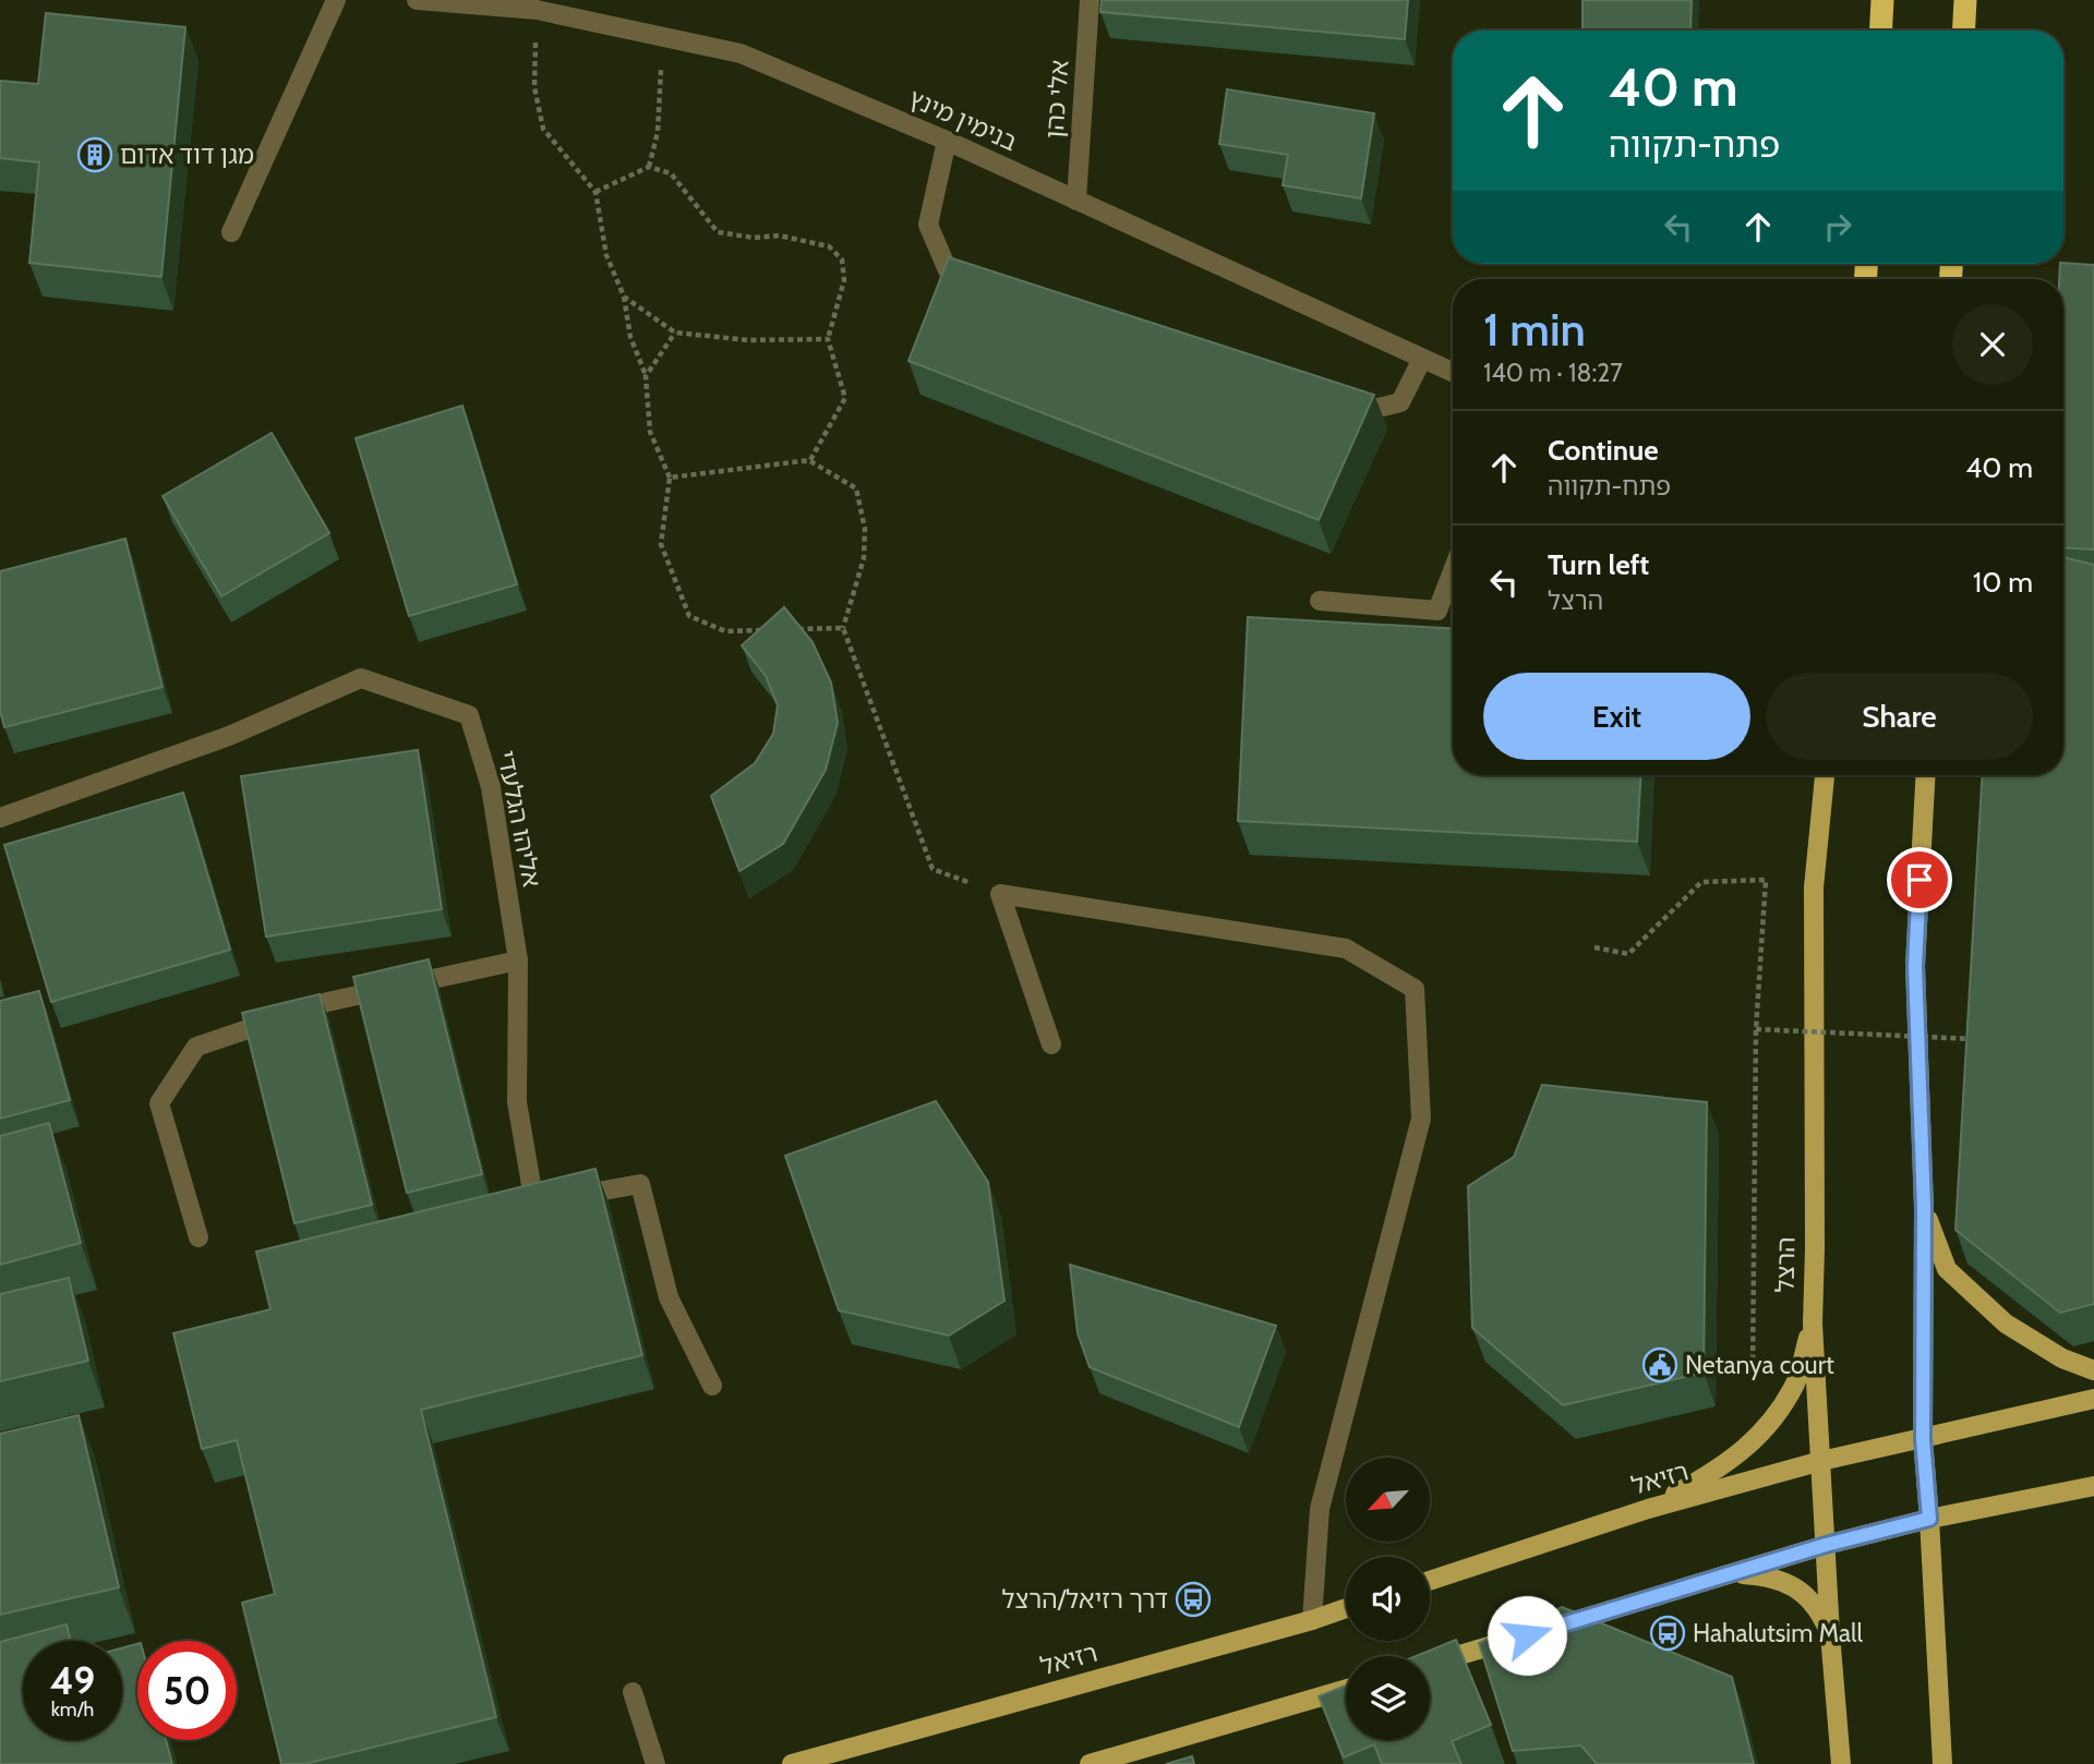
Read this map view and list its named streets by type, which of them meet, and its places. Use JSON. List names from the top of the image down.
{
  "streets": {
    "main road": ["הרצל", "רזיאל"],
    "street": ["אלי כהן", "בנימין מינץ", "אליהו הגלעדי"]
  },
  "crossings": [
    ["אלי כהן", "בנימין מינץ"],
    ["הרצל", "רזיאל"]
  ],
  "places": {
    "building": ["מגן דוד אדום"],
    "public building": ["Netanya court"],
    "bus stop": ["דרך רזיאל/הרצל", "Hahalutsim Mall"]
  },
  "north": "bottom left",
  "page": {
    "turn": ["40 m", "פתח-תקווה"],
    "heading": ["1 min", "140 m · 18:27"],
    "list": [
      {
        "name": "Continue",
        "note": "פתח-תקווה",
        "value": "40 m"
      },
      {
        "name": "Turn left",
        "note": "הרצל",
        "value": "10 m"
      }
    ],
    "buttons": ["Exit", "Share"],
    "speed": "49 km/h",
    "limit": "50"
  }
}
